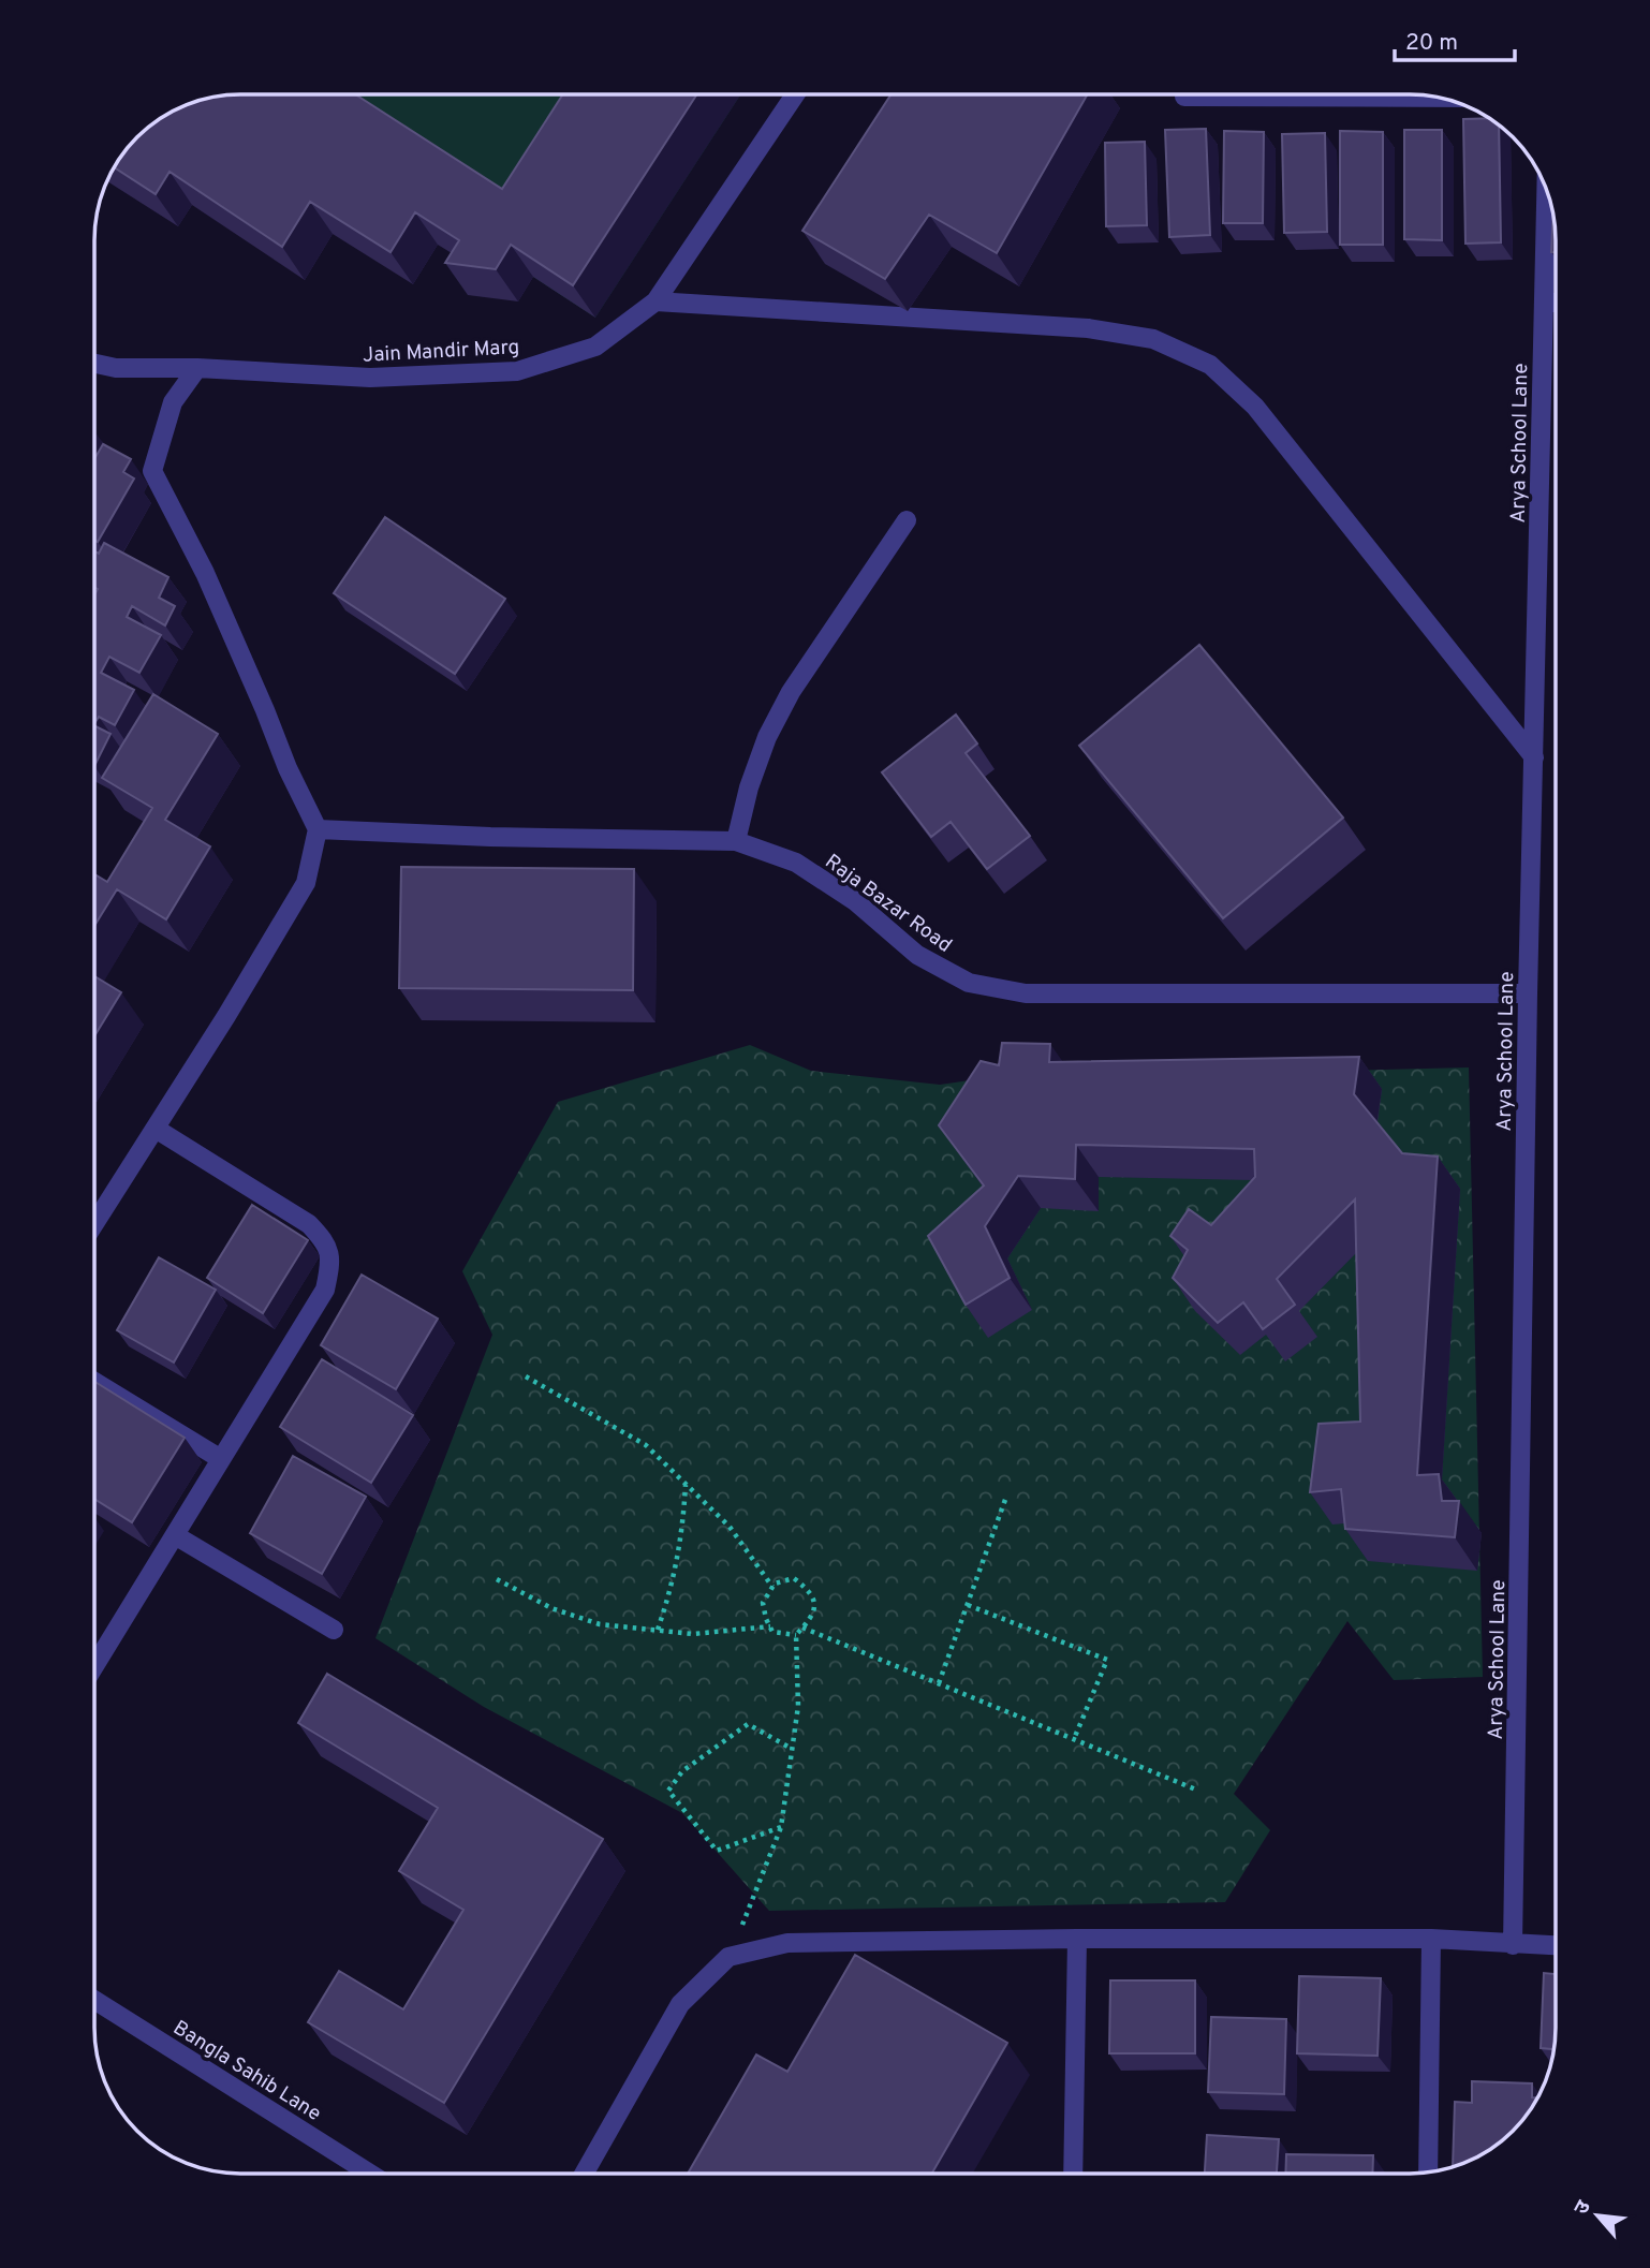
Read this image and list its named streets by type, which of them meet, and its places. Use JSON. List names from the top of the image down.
{
  "streets": {
    "street": [
      "Jain Mandir Marg",
      "Arya School Lane",
      "Raja Bazar Road",
      "Bangla Sahib Lane"
    ]
  },
  "crossings": [
    ["Arya School Lane", "Raja Bazar Road"]
  ],
  "scale_bar": "20 m",
  "north": "top left"
}
